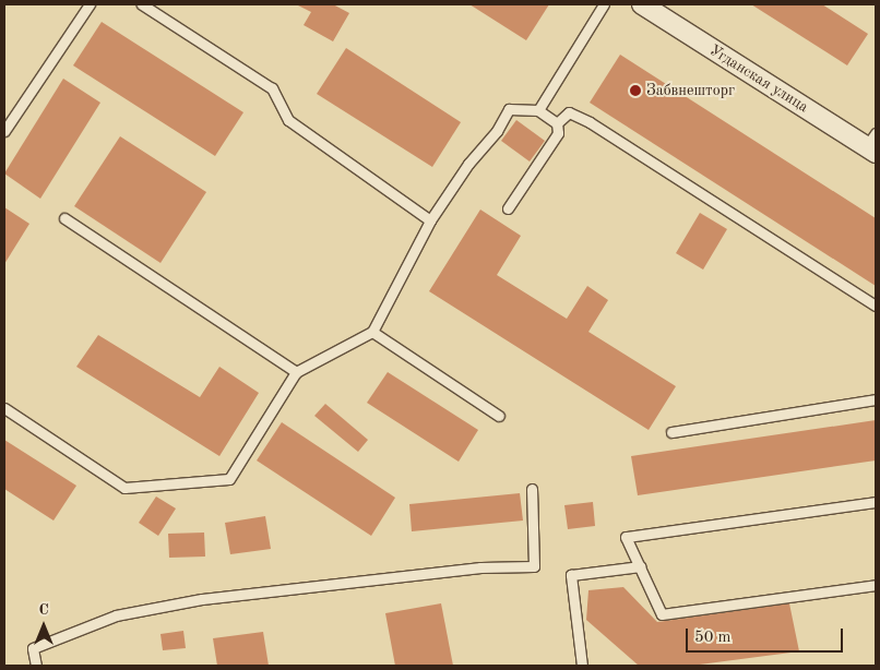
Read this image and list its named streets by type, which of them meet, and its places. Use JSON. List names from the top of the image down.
{
  "streets": {
    "street": ["Угданская улица"]
  },
  "places": ["Забвнешторг"],
  "scale_bar": "50 m",
  "north": "top"
}
